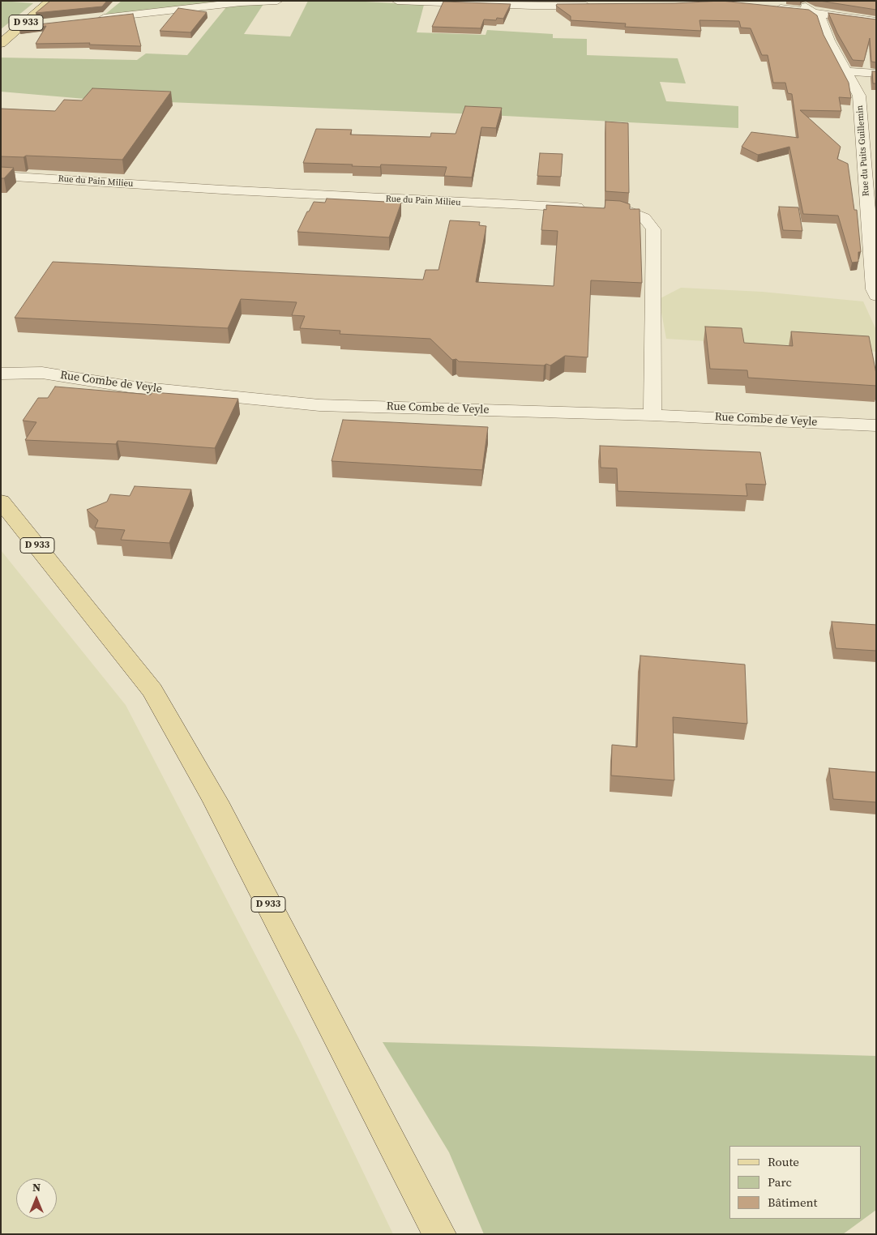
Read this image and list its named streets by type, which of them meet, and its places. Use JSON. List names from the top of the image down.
{
  "streets": {
    "main road": ["D 933"],
    "street": ["Rue du Puits Guillemin", "Rue du Pain Milieu", "Rue Combe de Veyle"]
  },
  "crossings": [
    ["Rue du Pain Milieu", "Rue Combe de Veyle"]
  ],
  "legend": ["Route", "Parc", "Bâtiment"],
  "north": "top"
}
